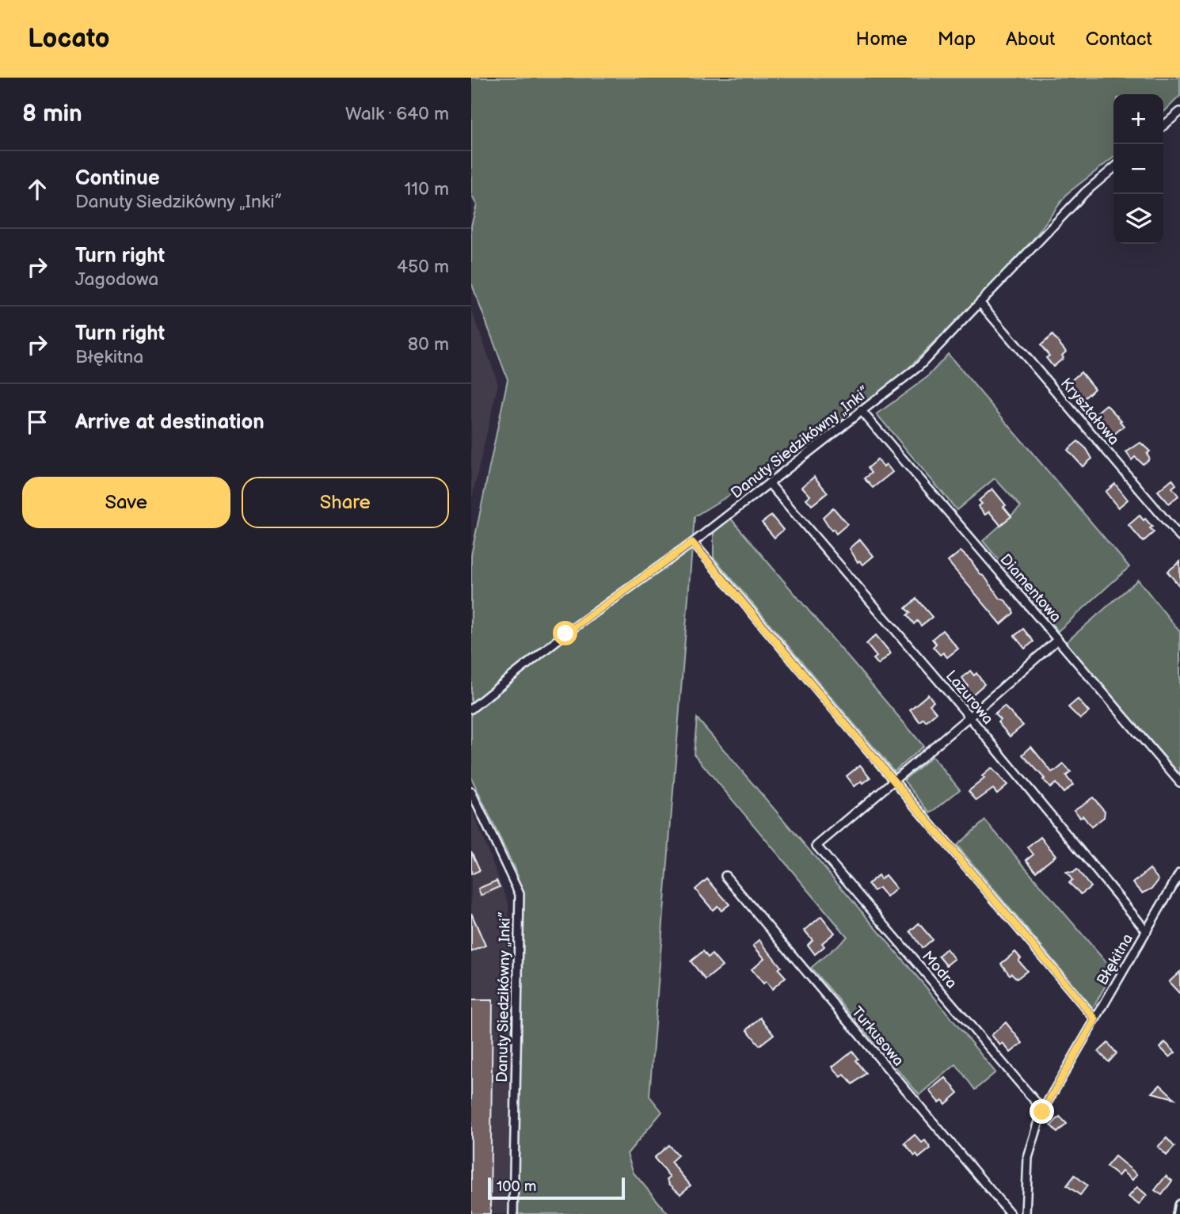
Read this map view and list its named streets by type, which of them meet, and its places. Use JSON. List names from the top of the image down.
{
  "streets": {
    "street": [
      "Kryształowa",
      "Danuty Siedzikówny „Inki”",
      "Diamentowa",
      "Lazurowa",
      "Błękitna",
      "Modra",
      "Turkusowa"
    ]
  },
  "crossings": [
    ["Kryształowa", "Danuty Siedzikówny „Inki”"],
    ["Danuty Siedzikówny „Inki”", "Diamentowa"],
    ["Danuty Siedzikówny „Inki”", "Lazurowa"],
    ["Lazurowa", "Błękitna"],
    ["Błękitna", "Modra"]
  ],
  "scale_bar": "100 m",
  "page": {
    "header": "Locato",
    "nav": [
      "Home",
      "Map",
      "About",
      "Contact"
    ],
    "heading": ["8 min", "Walk · 640 m"],
    "map_buttons": ["+", "−"],
    "list": [
      ["Continue", "Danuty Siedzikówny „Inki”", "110 m"],
      ["Turn right", "Jagodowa", "450 m"],
      ["Turn right", "Błękitna", "80 m"],
      "Arrive at destination"
    ],
    "buttons": ["Save", "Share"],
    "scale": "100 m"
  }
}
